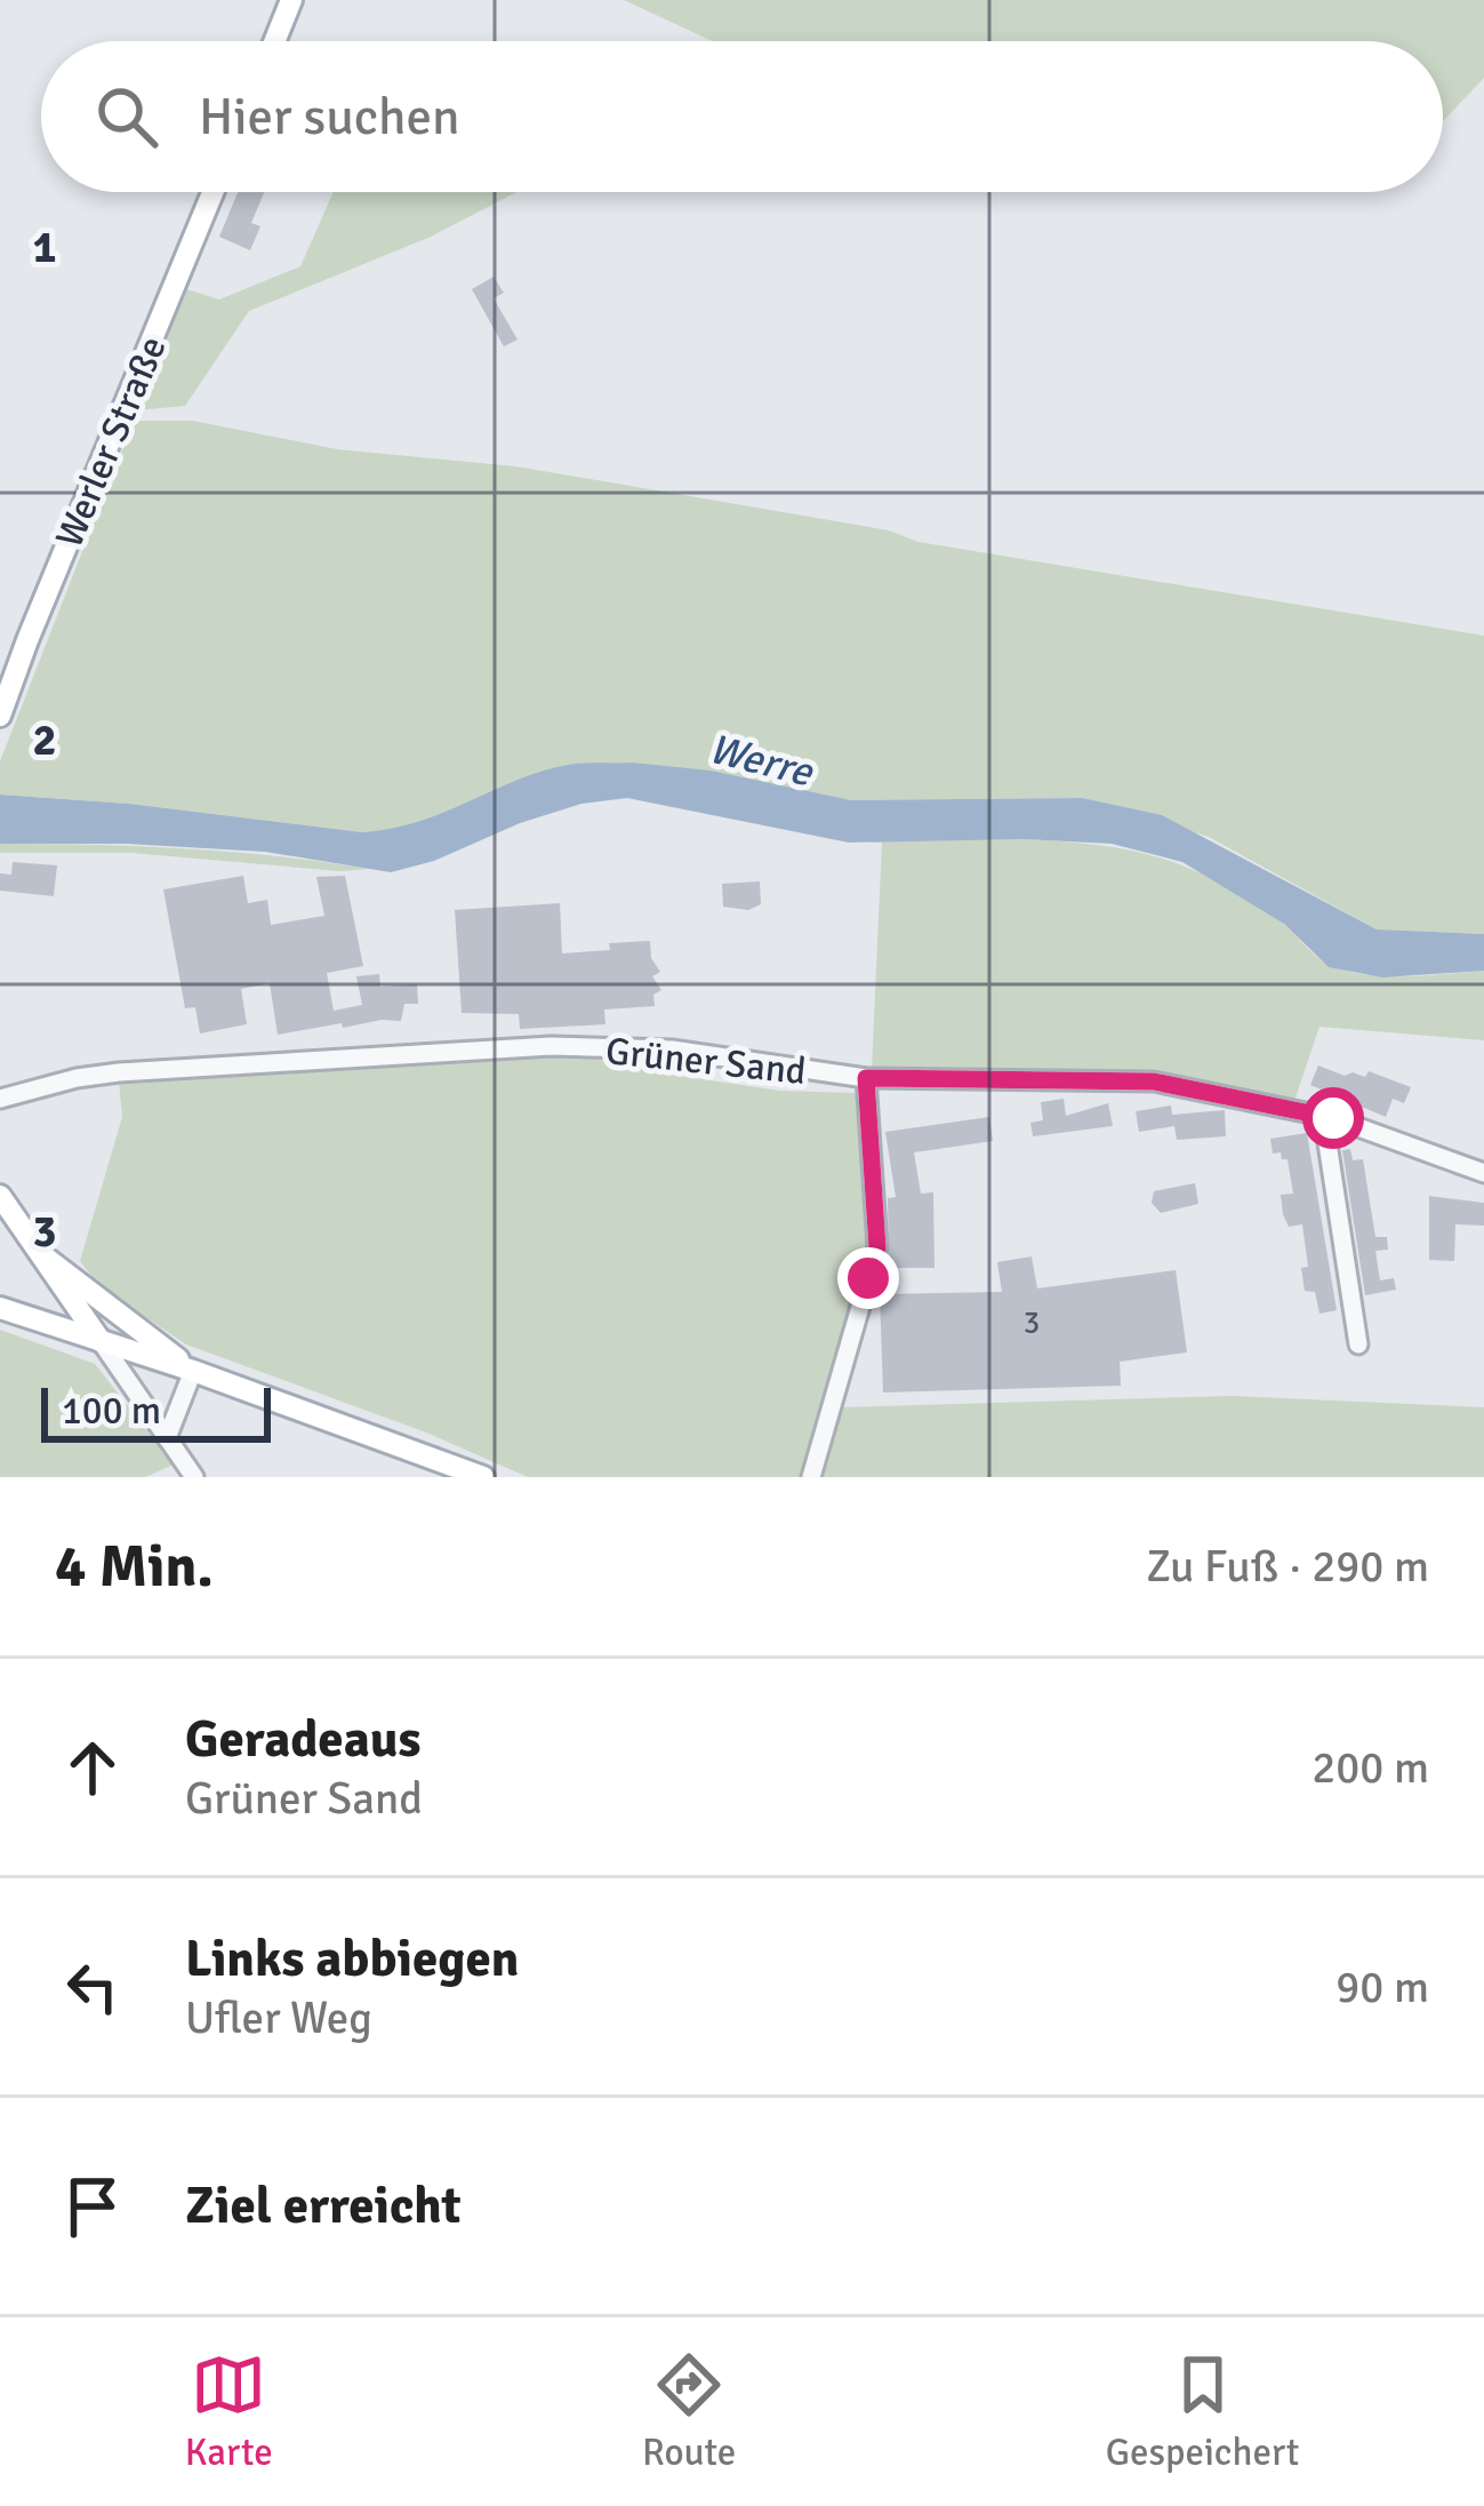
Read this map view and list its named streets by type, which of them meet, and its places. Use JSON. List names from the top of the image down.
{
  "streets": {
    "main road": ["Werler Straße"],
    "street": ["Grüner Sand"]
  },
  "water": ["Werre"],
  "house_numbers": ["3"],
  "scale_bar": "100 m",
  "page": {
    "search": "Hier suchen",
    "scale": "100 m",
    "heading": ["4 Min.", "Zu Fuß · 290 m"],
    "list": [
      ["Geradeaus", "Grüner Sand", "200 m"],
      ["Links abbiegen", "Ufler Weg", "90 m"],
      "Ziel erreicht"
    ],
    "nav": ["Karte", "Route", "Gespeichert"]
  },
  "grid": {
    "rows": ["1", "2", "3"]
  }
}
